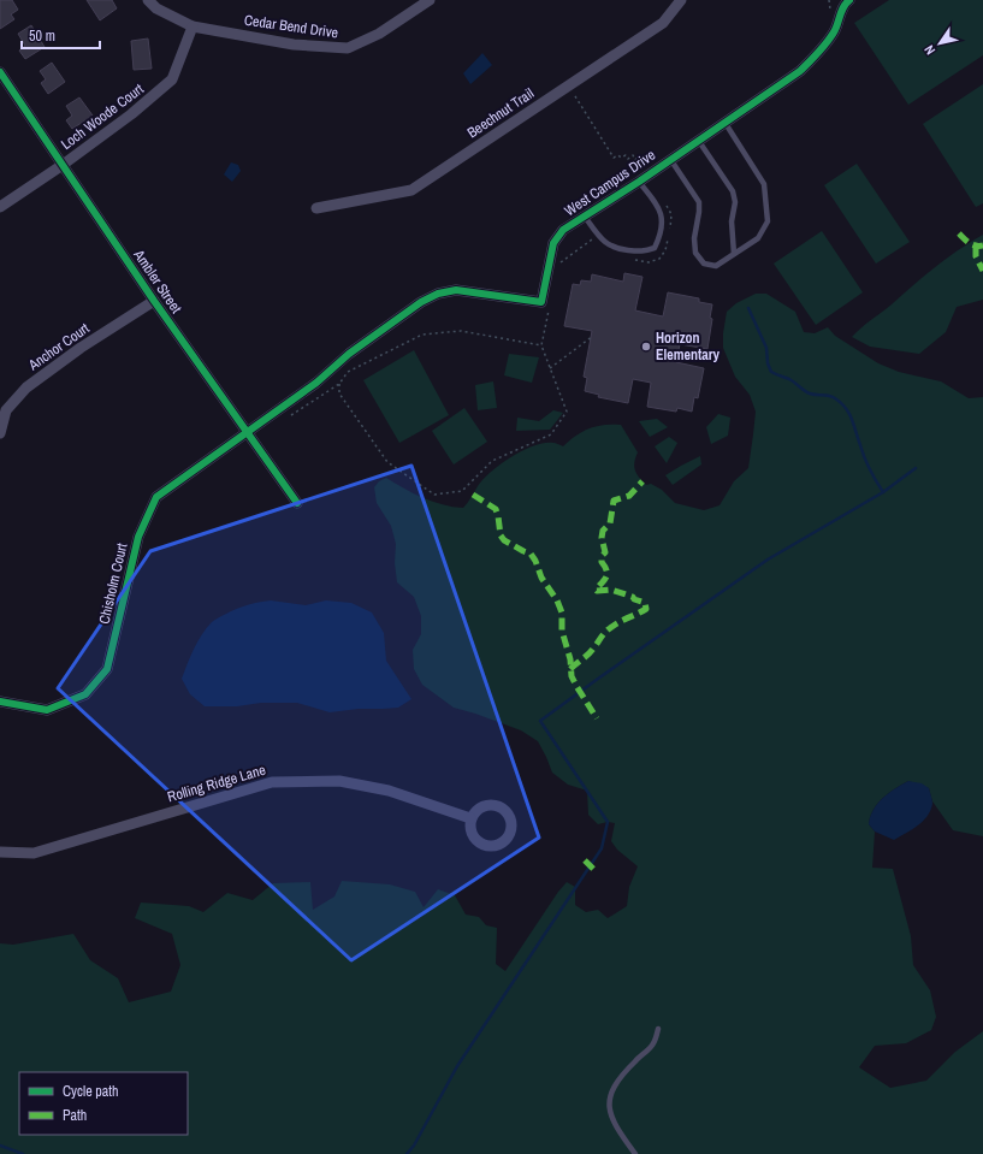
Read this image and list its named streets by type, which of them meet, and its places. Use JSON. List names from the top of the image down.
{
  "streets": {
    "street": [
      "Cedar Bend Drive",
      "Beechnut Trail",
      "Loch Woode Court",
      "West Campus Drive",
      "Ambler Street",
      "Anchor Court",
      "Chisholm Court",
      "Rolling Ridge Lane"
    ]
  },
  "crossings": [
    ["Cedar Bend Drive", "Loch Woode Court"],
    ["Loch Woode Court", "Ambler Street"],
    ["West Campus Drive", "Ambler Street"],
    ["West Campus Drive", "Chisholm Court"],
    ["Ambler Street", "Anchor Court"],
    ["Ambler Street", "Chisholm Court"]
  ],
  "places": ["Horizon Elementary"],
  "legend": ["Cycle path", "Path"],
  "scale_bar": "50 m",
  "north": "bottom left"
}
